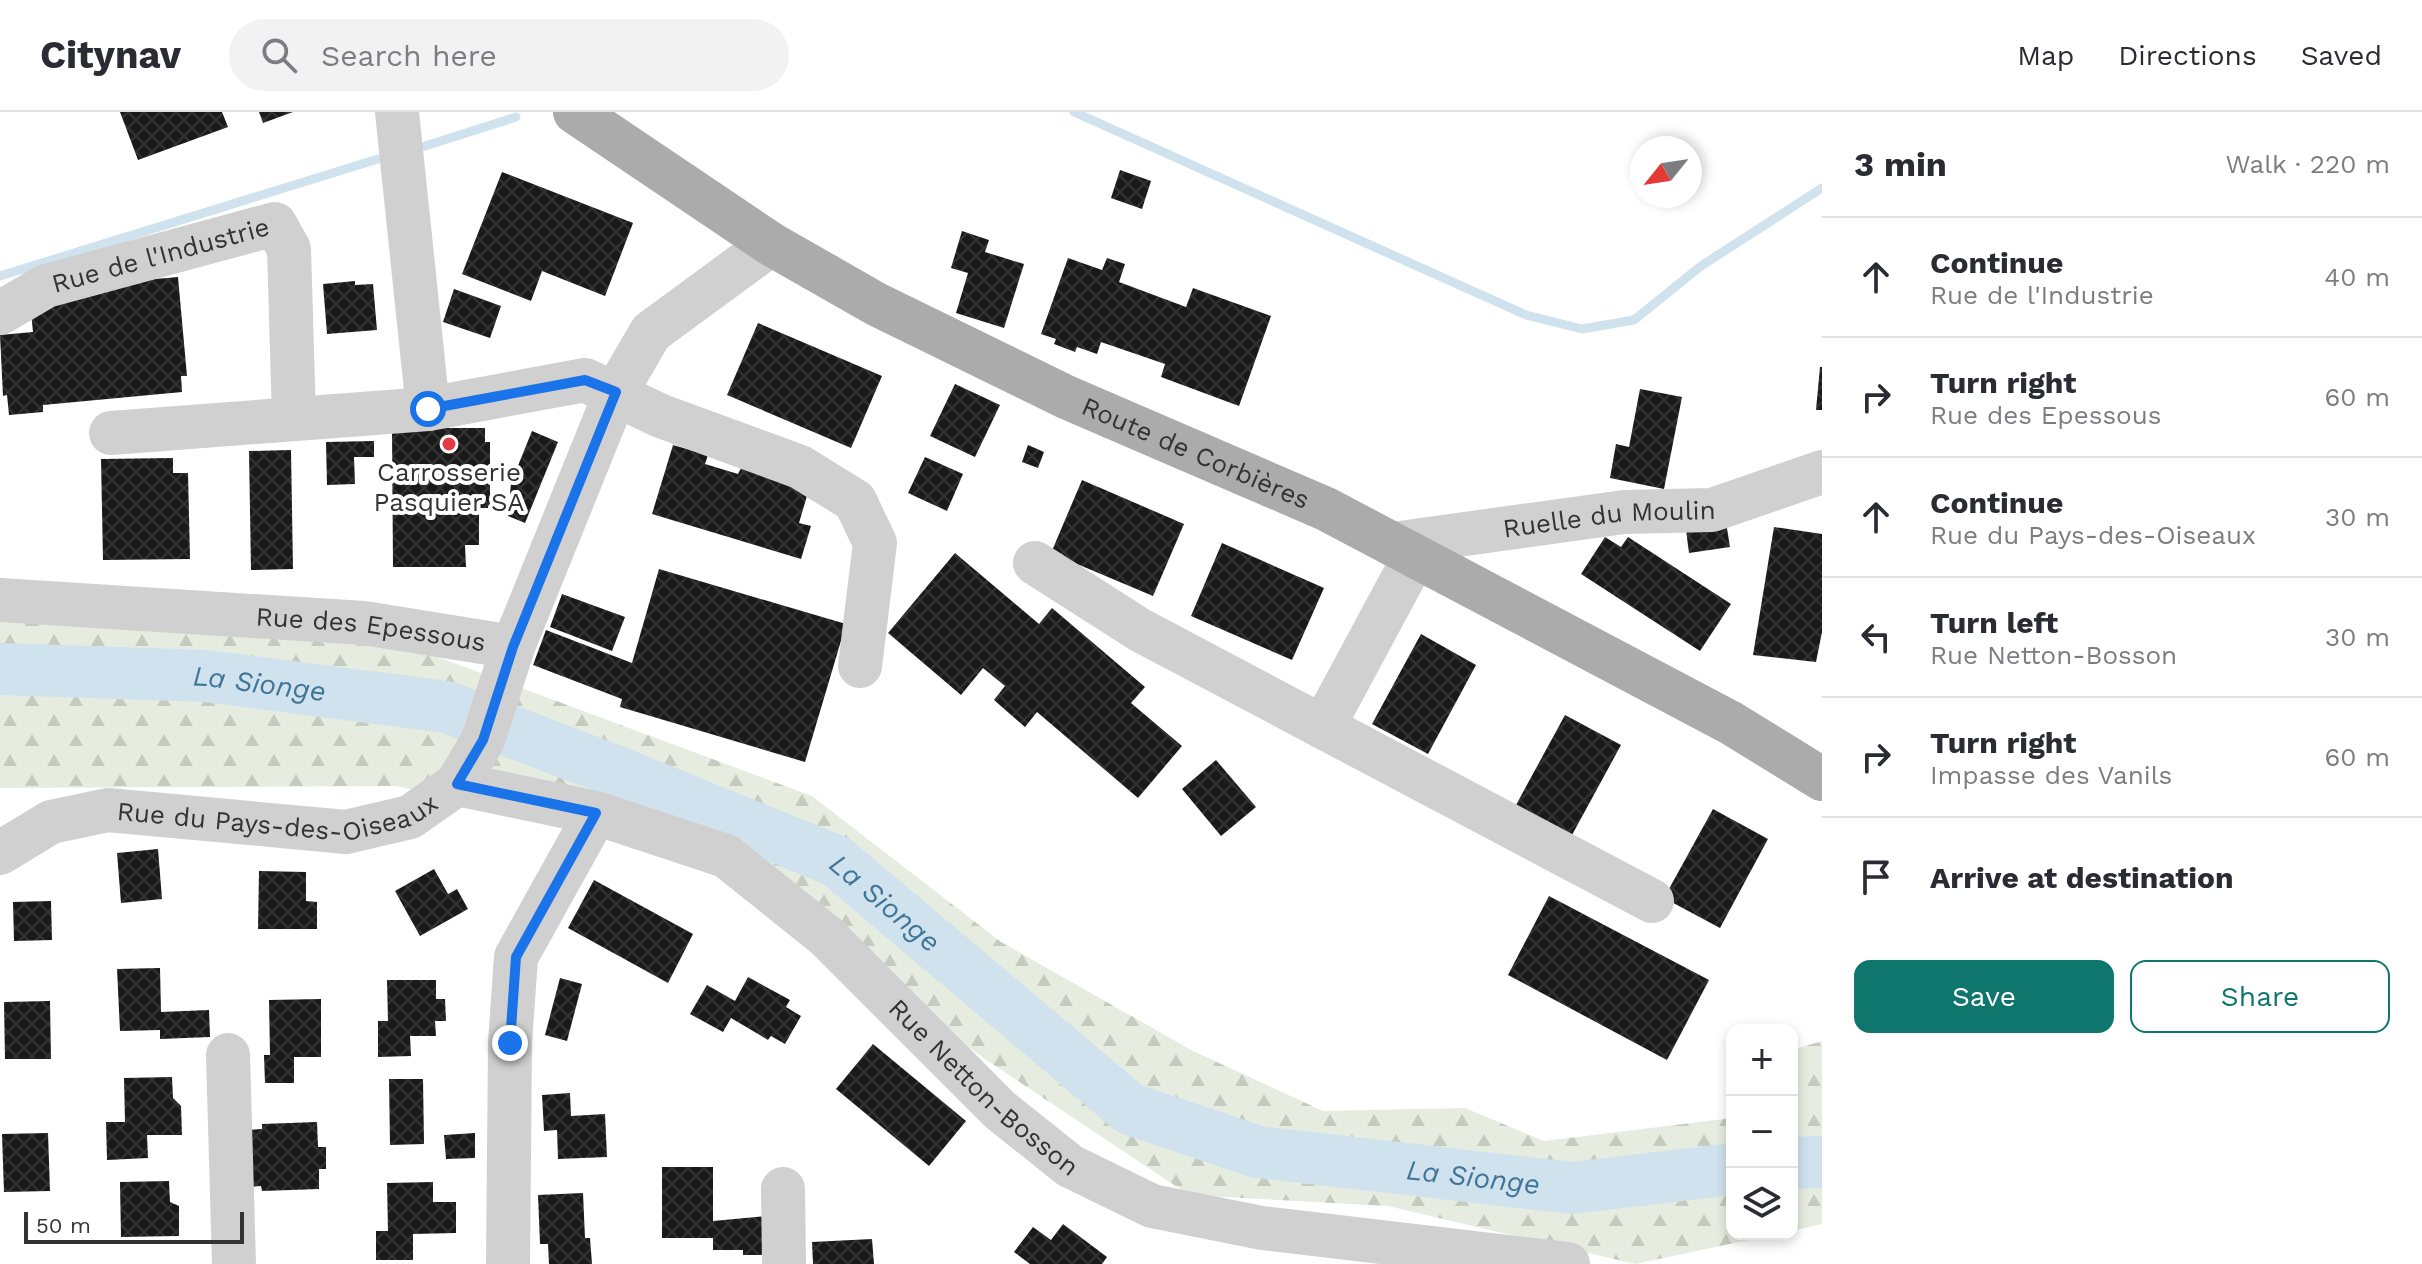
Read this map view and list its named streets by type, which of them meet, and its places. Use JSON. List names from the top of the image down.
{
  "streets": {
    "main road": ["Route de Corbières"],
    "street": [
      "Rue de l'Industrie",
      "Ruelle du Moulin",
      "Rue des Epessous",
      "Rue du Pays-des-Oiseaux",
      "Rue Netton-Bosson"
    ]
  },
  "crossings": [
    ["Route de Corbières", "Ruelle du Moulin"],
    ["Route de Corbières", "Rue des Epessous"],
    ["Rue des Epessous", "Rue du Pays-des-Oiseaux"],
    ["Rue du Pays-des-Oiseaux", "Rue Netton-Bosson"]
  ],
  "water": ["La Sionge"],
  "places": ["Carrosserie Pasquier SA"],
  "scale_bar": "50 m",
  "north": "bottom left",
  "page": {
    "header": "Citynav",
    "search": "Search here",
    "nav": ["Map", "Directions", "Saved"],
    "heading": ["3 min", "Walk · 220 m"],
    "list": [
      ["Continue", "Rue de l'Industrie", "40 m"],
      ["Turn right", "Rue des Epessous", "60 m"],
      ["Continue", "Rue du Pays-des-Oiseaux", "30 m"],
      ["Turn left", "Rue Netton-Bosson", "30 m"],
      ["Turn right", "Impasse des Vanils", "60 m"],
      "Arrive at destination"
    ],
    "buttons": ["Save", "Share"],
    "map_buttons": ["+", "−"],
    "scale": "50 m"
  }
}
